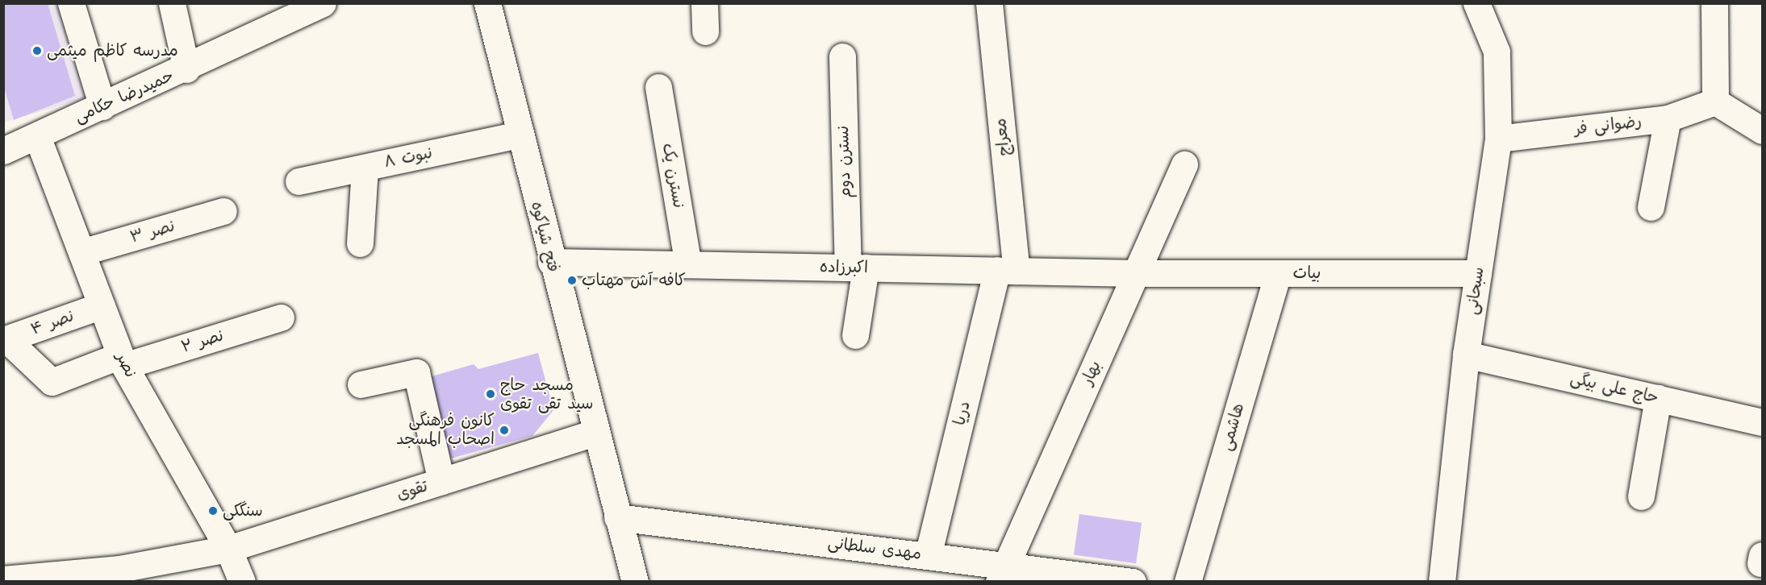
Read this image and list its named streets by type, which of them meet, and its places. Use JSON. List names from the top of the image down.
{
  "streets": {
    "street": [
      "حمیدرضا حکامی",
      "رضوانی فر",
      "معراج",
      "نبوت ۸",
      "نسترن دوم",
      "نسترن یک",
      "نصر ۳",
      "فتح شیاکوه",
      "اکبرزاده",
      "بیات",
      "سبحانی",
      "نصر ۴",
      "نصر ۲",
      "نصر",
      "بهار",
      "حاج علی بیگی",
      "دریا",
      "هاشمی",
      "تقوی",
      "مهدی سلطانی"
    ]
  },
  "crossings": [
    ["حمیدرضا حکامی", "نصر"],
    ["رضوانی فر", "سبحانی"],
    ["معراج", "اکبرزاده"],
    ["معراج", "دریا"],
    ["نبوت ۸", "فتح شیاکوه"],
    ["نسترن دوم", "اکبرزاده"],
    ["نسترن یک", "اکبرزاده"],
    ["نصر ۳", "نصر"],
    ["فتح شیاکوه", "اکبرزاده"],
    ["فتح شیاکوه", "تقوی"],
    ["فتح شیاکوه", "مهدی سلطانی"],
    ["اکبرزاده", "بیات"],
    ["اکبرزاده", "بهار"],
    ["اکبرزاده", "دریا"],
    ["بیات", "سبحانی"],
    ["بیات", "بهار"],
    ["بیات", "هاشمی"],
    ["سبحانی", "حاج علی بیگی"],
    ["نصر ۴", "نصر ۲"],
    ["نصر ۴", "نصر"],
    ["نصر ۲", "نصر"],
    ["نصر", "تقوی"],
    ["بهار", "مهدی سلطانی"],
    ["دریا", "مهدی سلطانی"]
  ],
  "places": [
    "مدرسه كاظم ميثمى",
    "کافه آش مهتاب",
    "مسجد حاج سید تقی تقوی",
    "کانون فرهنگی اصحاب المسجد",
    "سنگکی"
  ]
}
